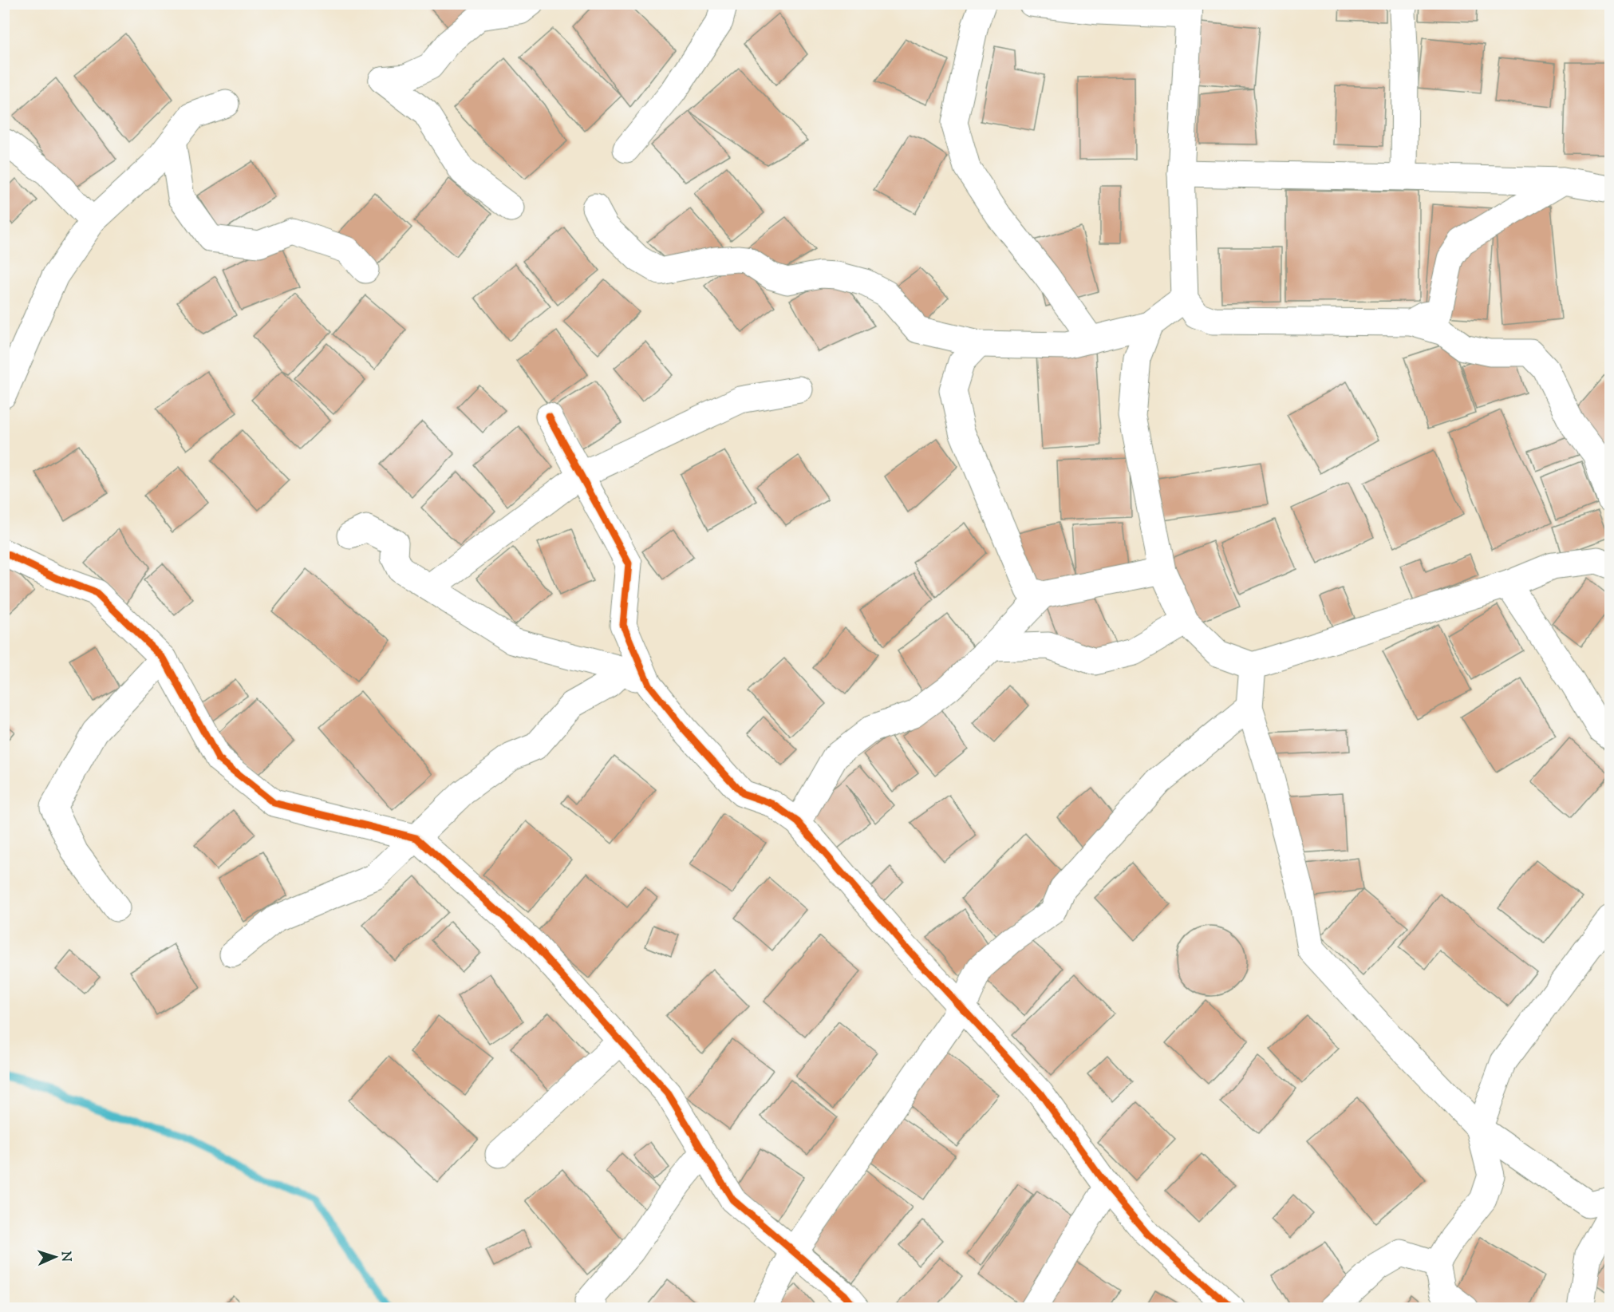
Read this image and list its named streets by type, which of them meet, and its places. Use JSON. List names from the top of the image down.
{
  "north": "right"
}
